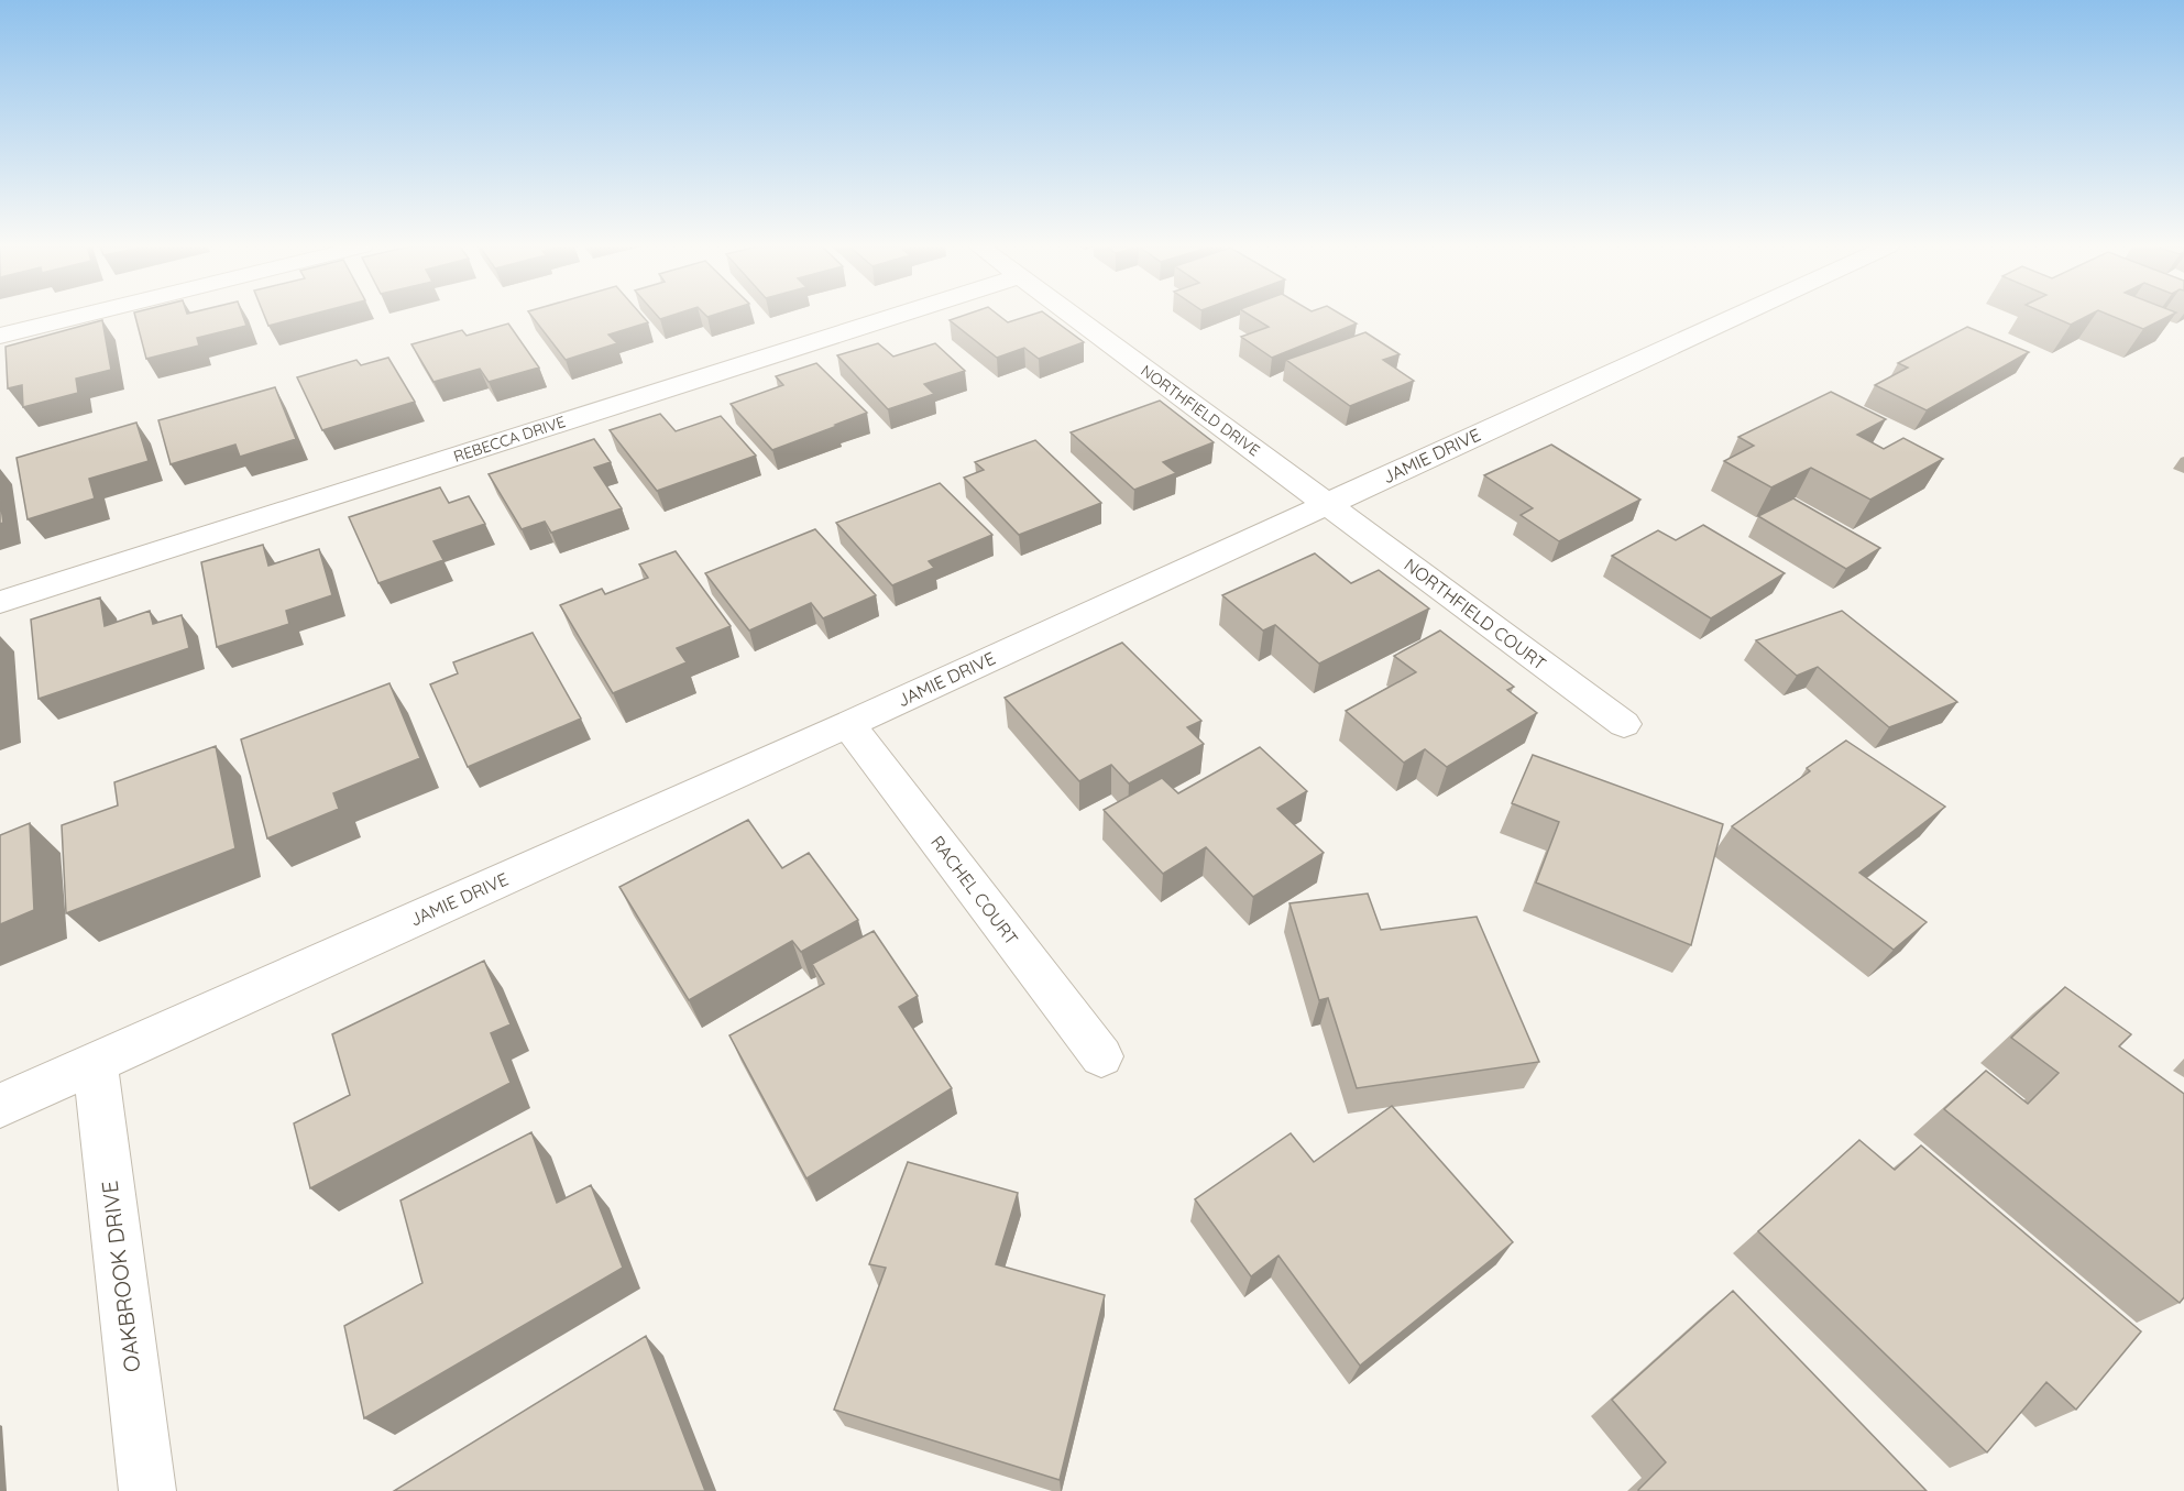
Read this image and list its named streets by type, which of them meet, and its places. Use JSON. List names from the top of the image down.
{
  "streets": {
    "street": [
      "NORTHFIELD DRIVE",
      "REBECCA DRIVE",
      "JAMIE DRIVE",
      "NORTHFIELD COURT",
      "RACHEL COURT",
      "OAKBROOK DRIVE"
    ]
  },
  "crossings": [
    ["NORTHFIELD DRIVE", "JAMIE DRIVE"],
    ["NORTHFIELD DRIVE", "NORTHFIELD COURT"],
    ["JAMIE DRIVE", "NORTHFIELD COURT"],
    ["JAMIE DRIVE", "RACHEL COURT"],
    ["JAMIE DRIVE", "OAKBROOK DRIVE"]
  ]
}
